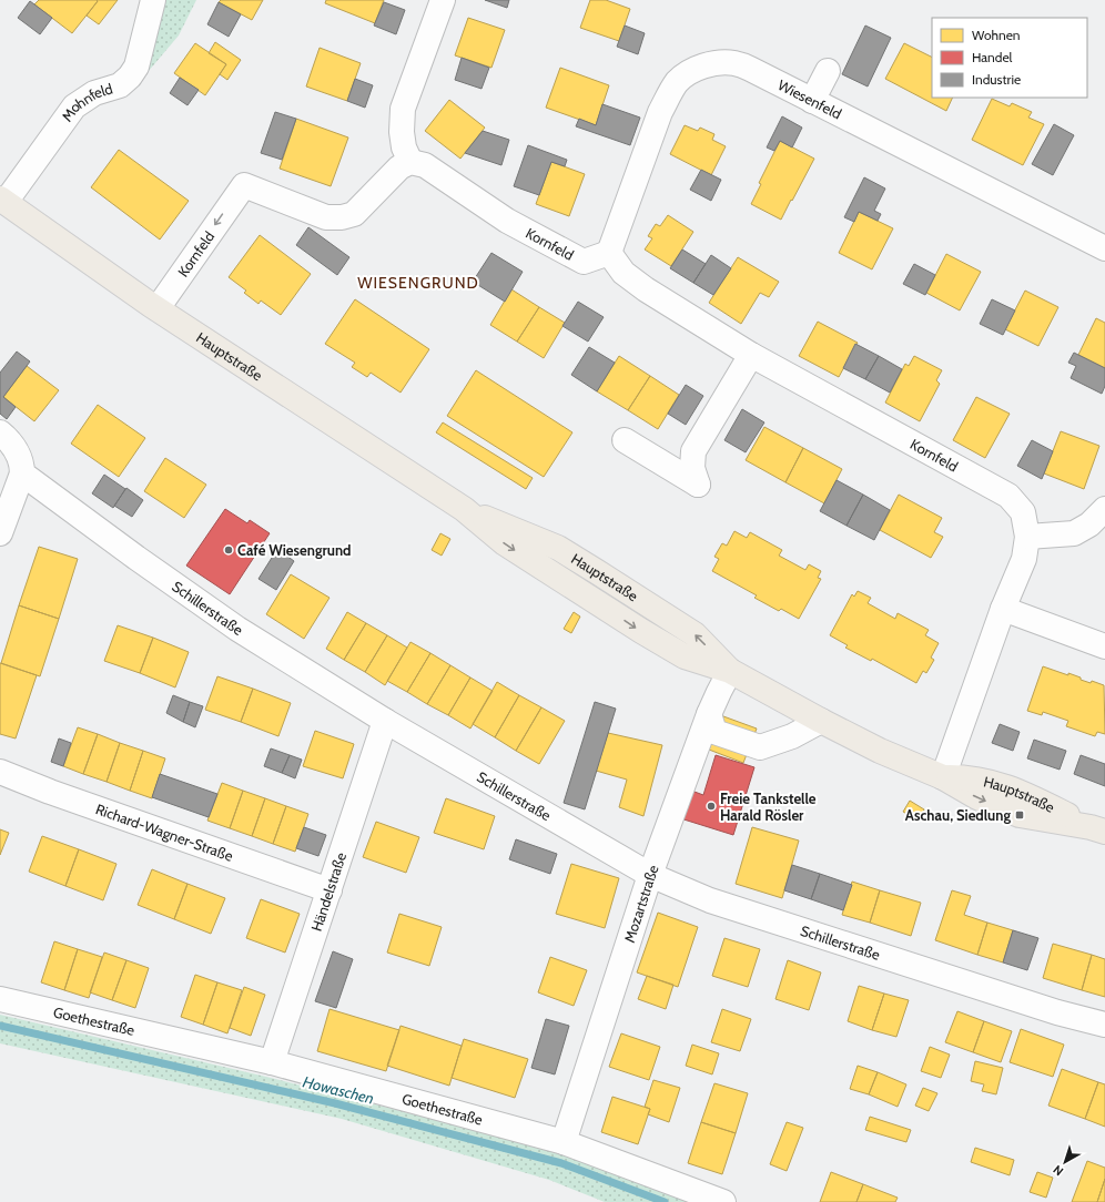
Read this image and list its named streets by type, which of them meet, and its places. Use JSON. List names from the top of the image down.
{
  "streets": {
    "main road": ["Hauptstraße"],
    "street": [
      "Wiesenfeld",
      "Mohnfeld",
      "Kornfeld",
      "Schillerstraße",
      "Richard-Wagner-Straße",
      "Händelstraße",
      "Mozartstraße",
      "Goethestraße"
    ]
  },
  "crossings": [
    ["Wiesenfeld", "Kornfeld"],
    ["Mohnfeld", "Hauptstraße"],
    ["Kornfeld", "Hauptstraße"],
    ["Hauptstraße", "Mozartstraße"],
    ["Schillerstraße", "Händelstraße"],
    ["Schillerstraße", "Mozartstraße"],
    ["Richard-Wagner-Straße", "Händelstraße"],
    ["Händelstraße", "Goethestraße"],
    ["Mozartstraße", "Goethestraße"]
  ],
  "districts": ["WIESENGRUND"],
  "water": ["Howaschen"],
  "places": {
    "other": ["Café Wiesengrund", "Freie Tankstelle Harald Rösler"],
    "transit": ["Aschau, Siedlung"]
  },
  "legend": ["Wohnen", "Handel", "Industrie"],
  "north": "bottom left"
}
